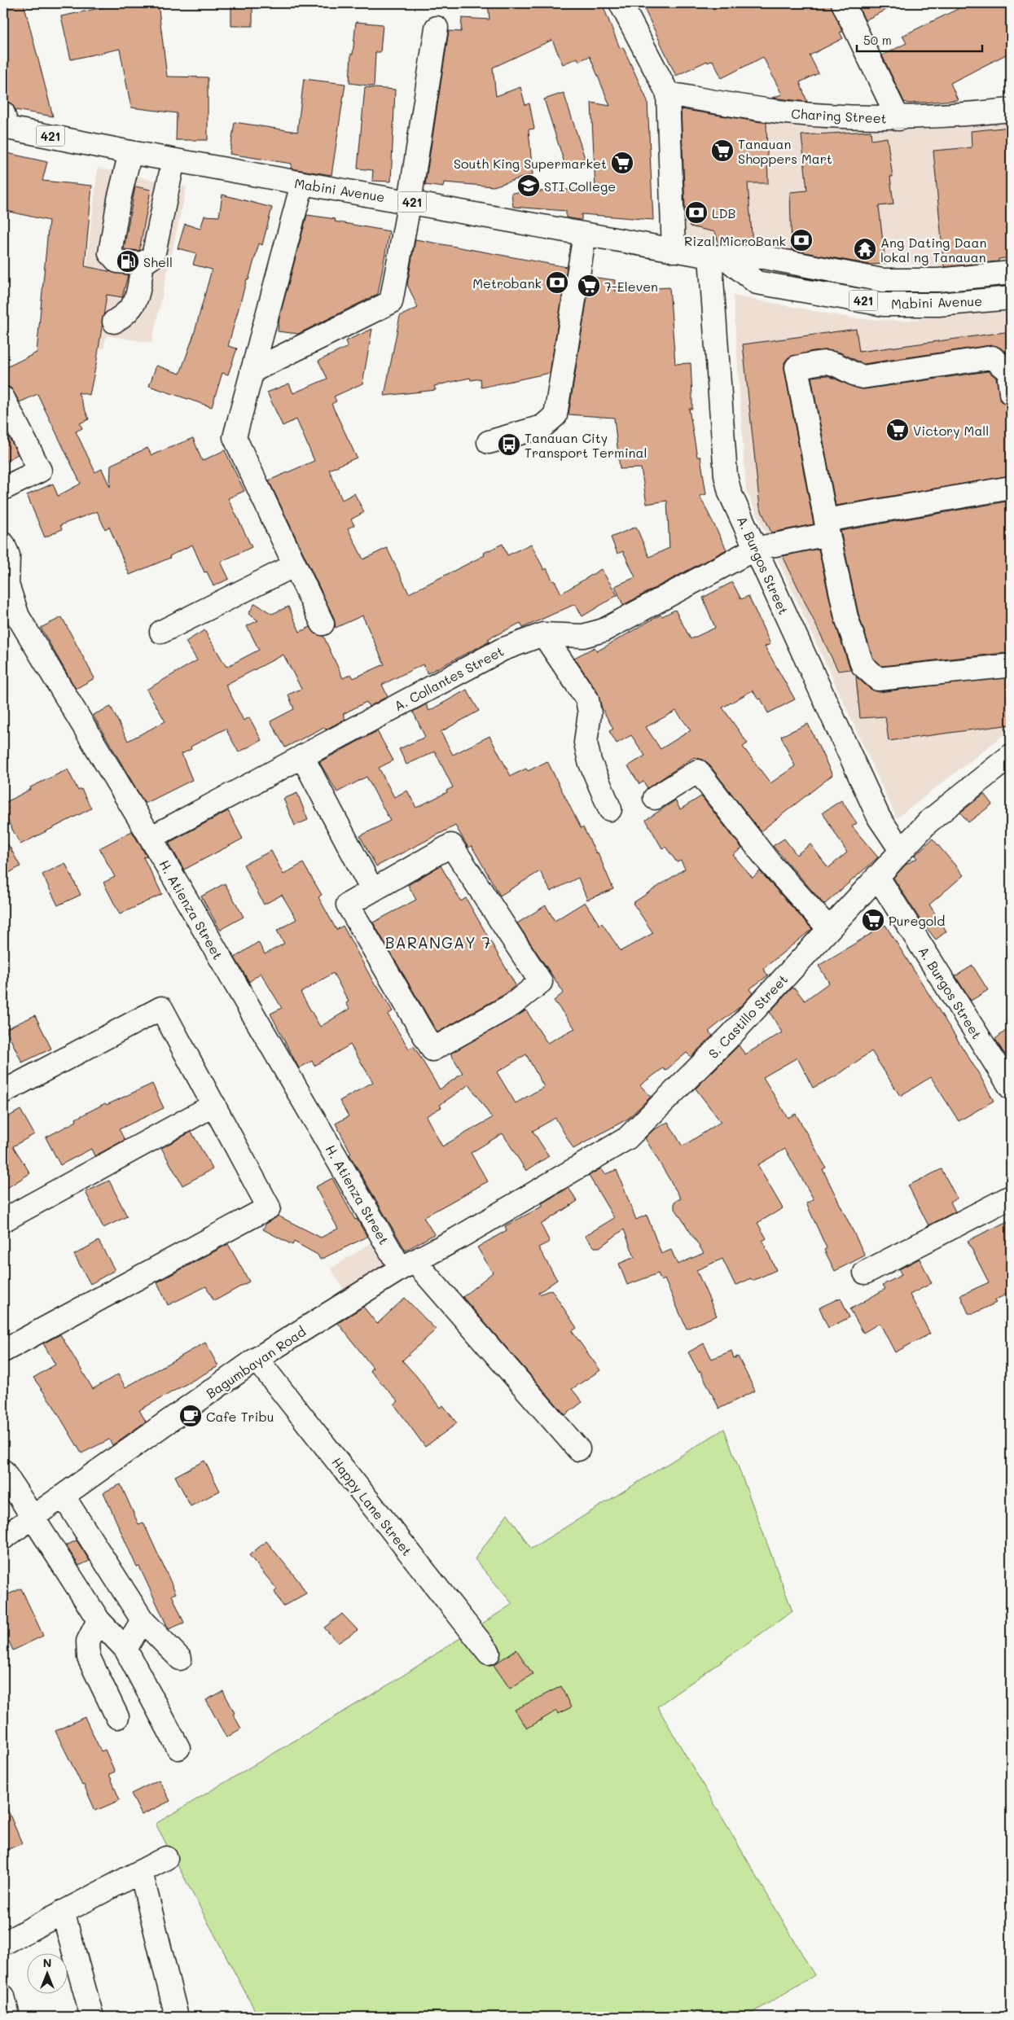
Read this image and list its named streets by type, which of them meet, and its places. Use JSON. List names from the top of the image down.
{
  "streets": {
    "street": [
      "Charing Street",
      "421",
      "Mabini Avenue",
      "A. Burgos Street",
      "A. Collantes Street",
      "H. Atienza Street",
      "S. Castillo Street",
      "Bagumbayan Road",
      "Happy Lane Street"
    ]
  },
  "crossings": [
    ["Mabini Avenue", "A. Burgos Street"],
    ["A. Burgos Street", "A. Collantes Street"],
    ["A. Burgos Street", "S. Castillo Street"],
    ["A. Collantes Street", "H. Atienza Street"],
    ["H. Atienza Street", "Bagumbayan Road"],
    ["S. Castillo Street", "Bagumbayan Road"],
    ["Bagumbayan Road", "Happy Lane Street"]
  ],
  "districts": ["BARANGAY 7"],
  "places": {
    "supermarket": [
      "Tanauan Shoppers Mart",
      "South King Supermarket",
      "7-Eleven",
      "Victory Mall",
      "Puregold"
    ],
    "school or university": ["STI College"],
    "bank": ["LDB", "Rizal MicroBank", "Metrobank"],
    "temple": ["Ang Dating Daan lokal ng Tanauan"],
    "fuel station": ["Shell"],
    "bus stop": ["Tanauan City Transport Terminal"],
    "cafe": ["Cafe Tribu"]
  },
  "scale_bar": "50 m",
  "north": "top"
}
